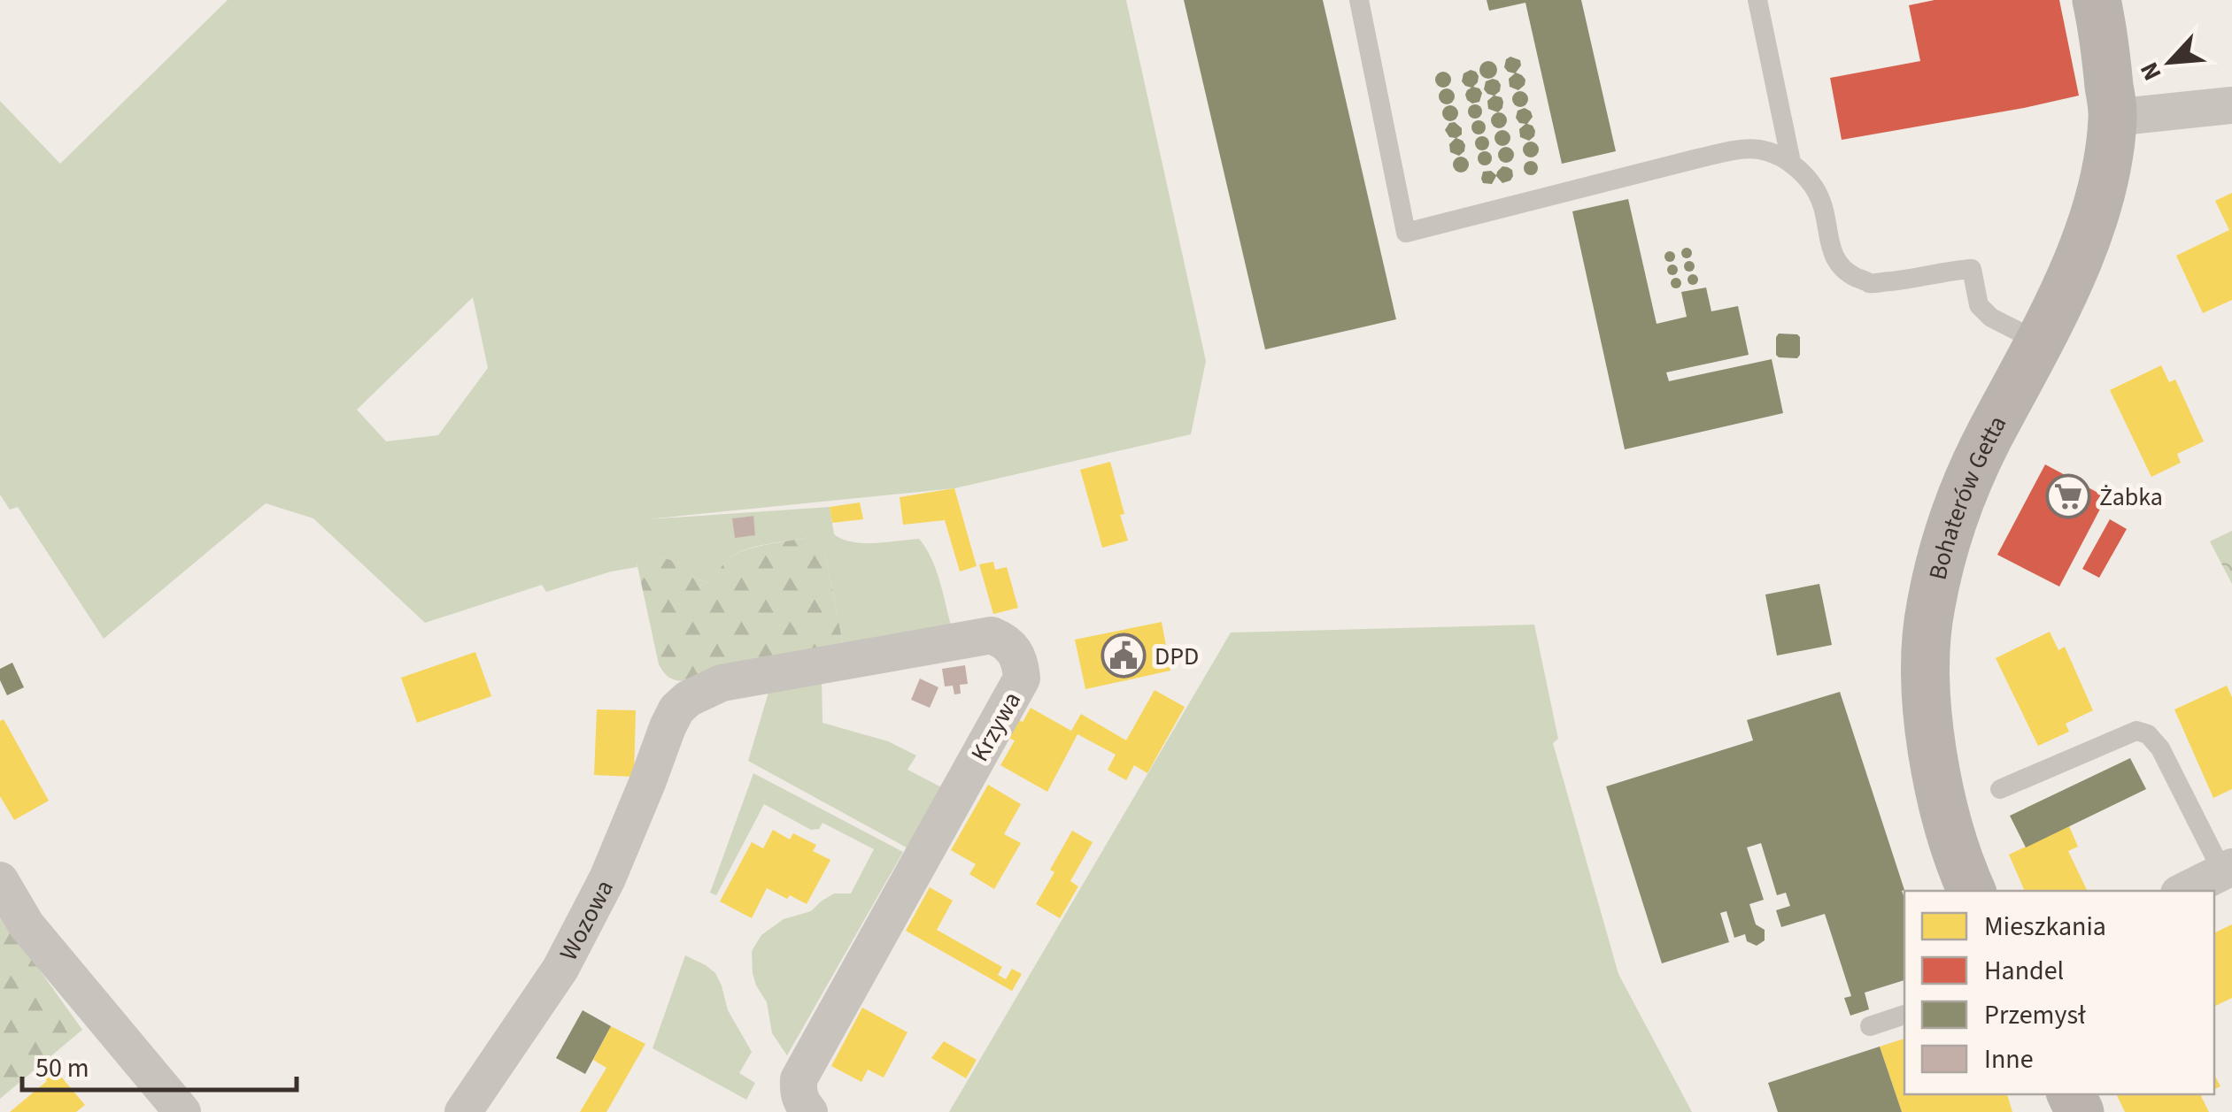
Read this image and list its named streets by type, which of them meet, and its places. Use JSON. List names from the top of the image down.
{
  "streets": {
    "main road": ["Bohaterów Getta"],
    "street": ["Krzywa", "Wozowa"]
  },
  "crossings": [
    ["Krzywa", "Wozowa"]
  ],
  "places": {
    "supermarket": ["Żabka"],
    "public building": ["DPD"]
  },
  "legend": [
    "Mieszkania",
    "Handel",
    "Przemysł",
    "Inne"
  ],
  "scale_bar": "50 m",
  "north": "bottom left"
}
